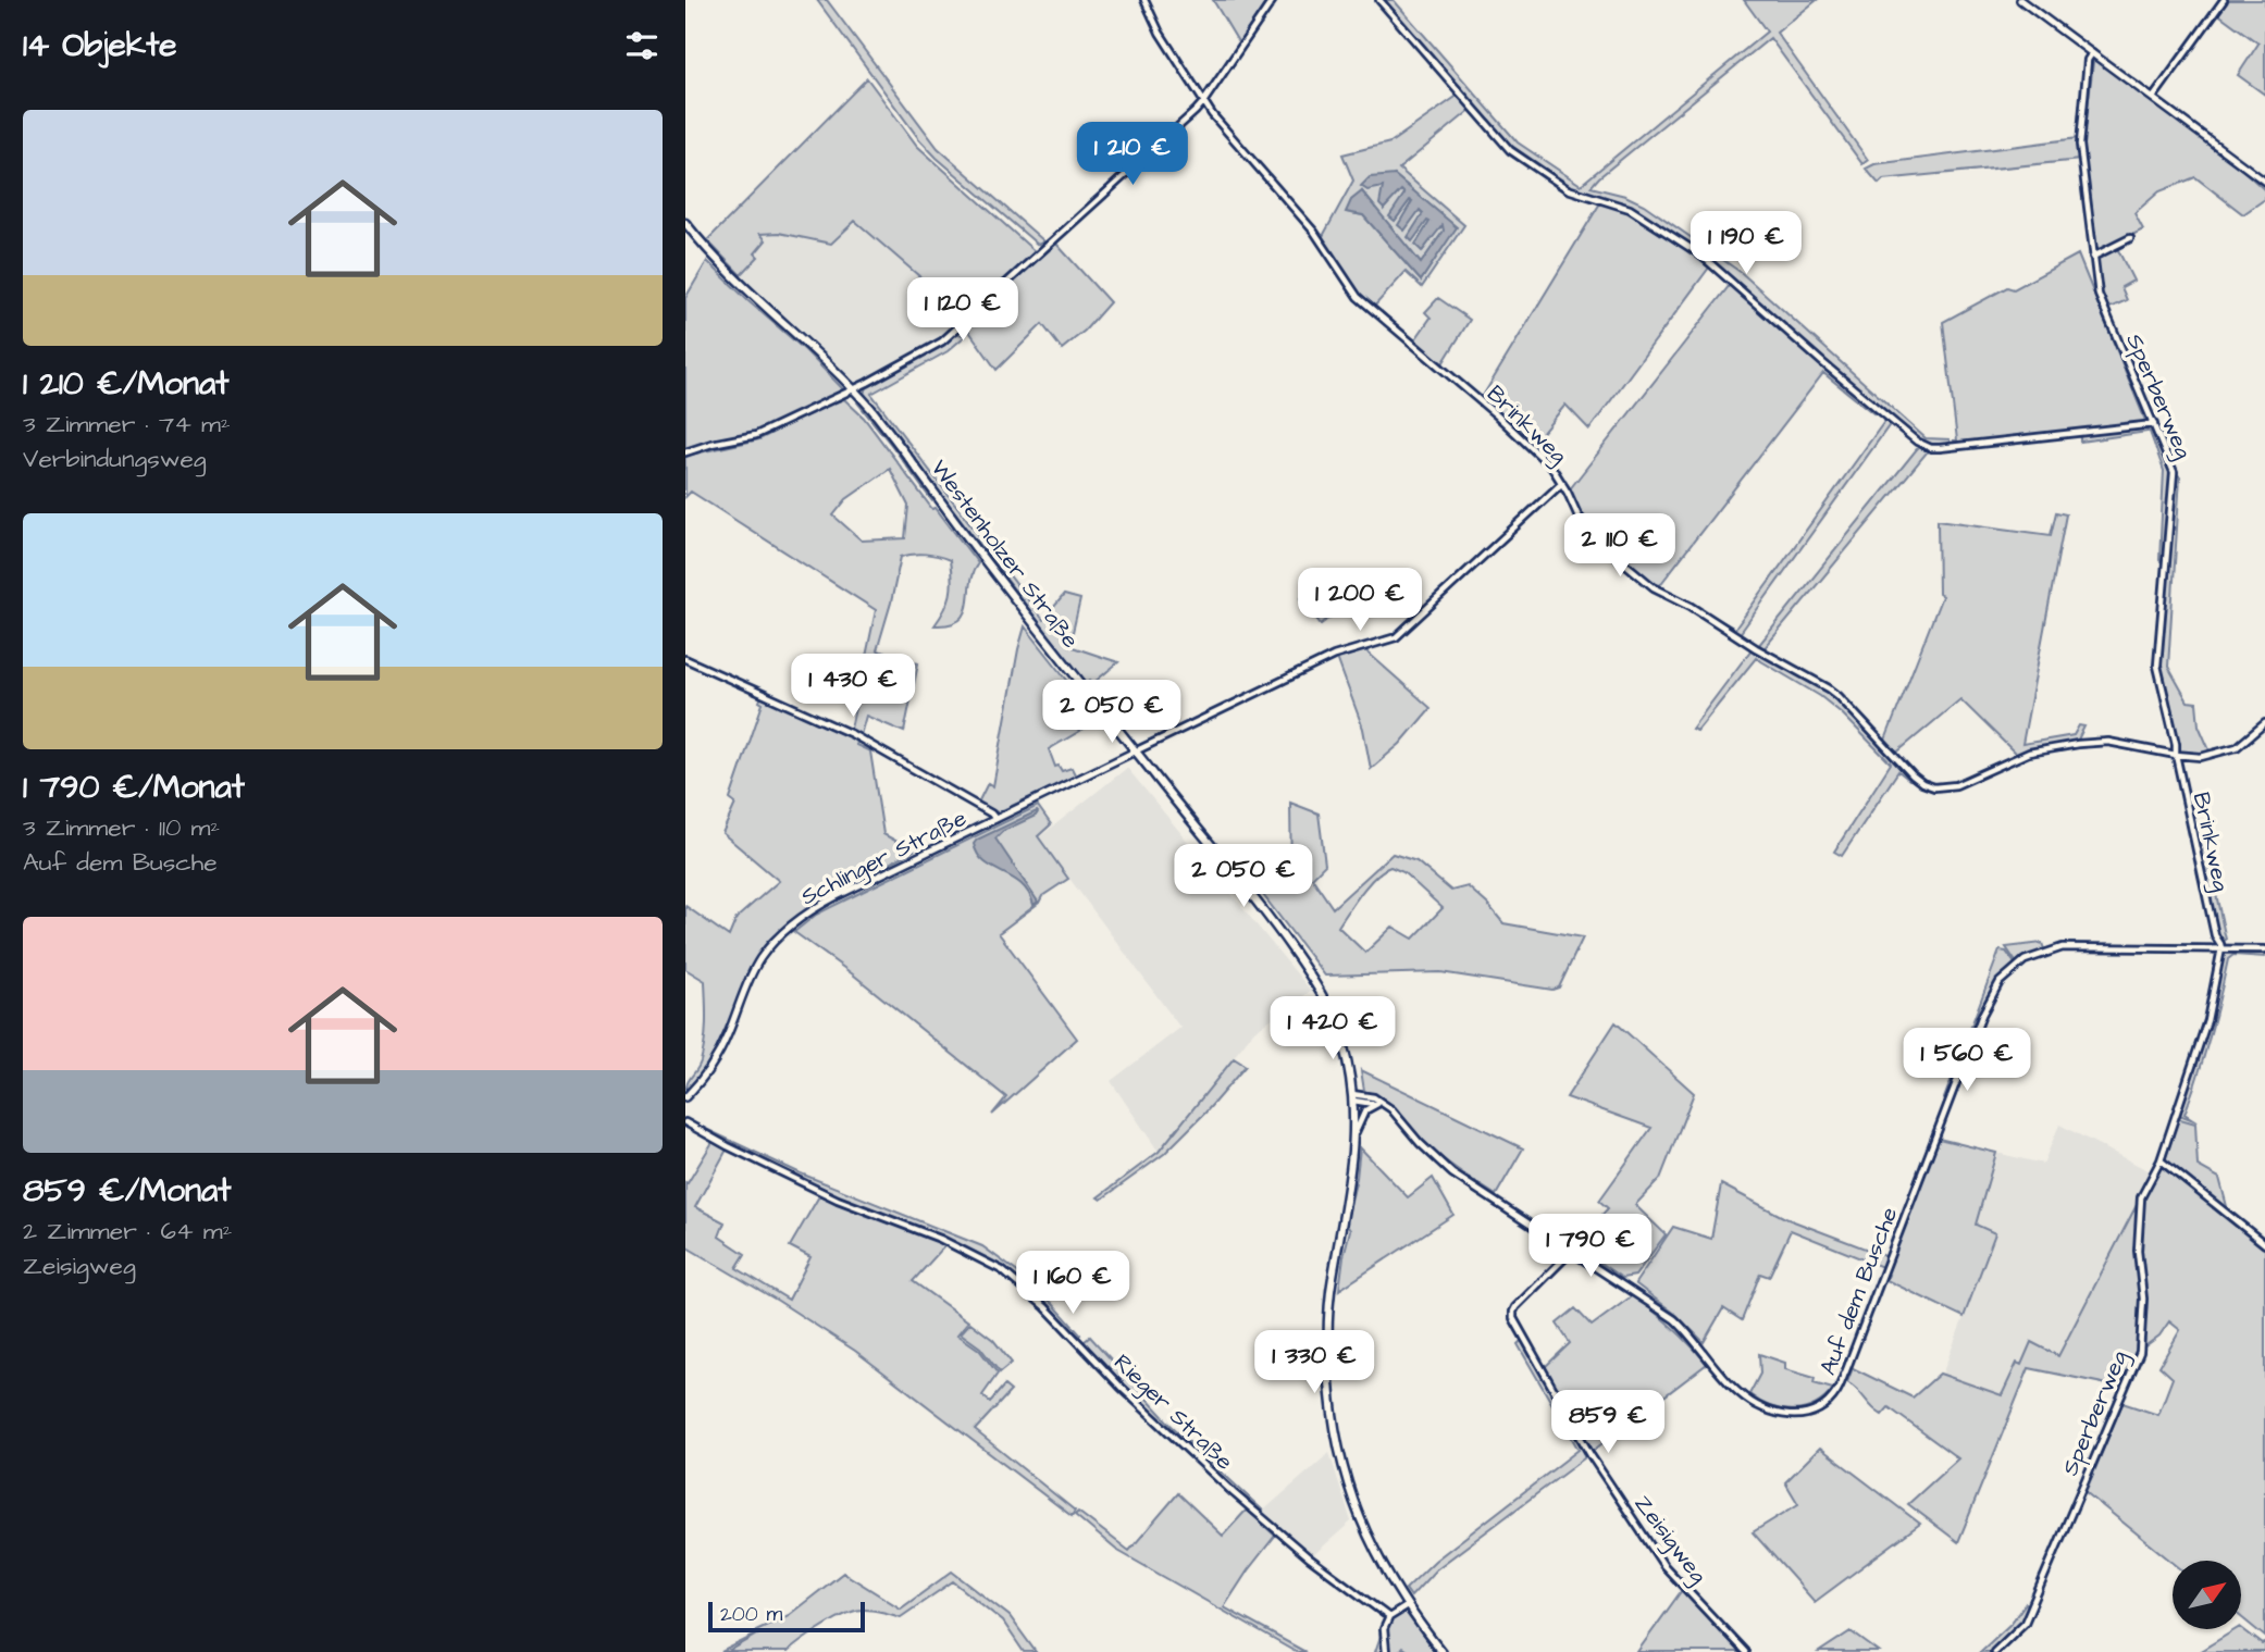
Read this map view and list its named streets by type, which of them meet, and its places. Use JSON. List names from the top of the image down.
{
  "streets": {
    "main road": ["Westenholzer Straße"],
    "street": [
      "Sperberweg",
      "Brinkweg",
      "Schlinger Straße",
      "Auf dem Busche",
      "Rieger Straße",
      "Zeisigweg"
    ]
  },
  "crossings": [
    ["Sperberweg", "Brinkweg"],
    ["Sperberweg", "Auf dem Busche"],
    ["Brinkweg", "Auf dem Busche"],
    ["Westenholzer Straße", "Schlinger Straße"],
    ["Auf dem Busche", "Zeisigweg"]
  ],
  "scale_bar": "200 m",
  "north": "top right",
  "page": {
    "heading": "14 Objekte",
    "list": [
      {
        "name": "1 210 €/Monat",
        "note": "3 Zimmer · 74 m² · Verbindungsweg"
      },
      {
        "name": "1 790 €/Monat",
        "note": "3 Zimmer · 110 m² · Auf dem Busche"
      },
      {
        "name": "859 €/Monat",
        "note": "2 Zimmer · 64 m² · Zeisigweg"
      }
    ],
    "price": [
      "1 210 €",
      "1 190 €",
      "1 120 €",
      "2 110 €",
      "1 200 €",
      "1 430 €",
      "2 050 €",
      "2 050 €",
      "1 420 €",
      "1 560 €",
      "1 790 €",
      "1 160 €",
      "1 330 €",
      "859 €"
    ],
    "scale": "200 m"
  }
}
